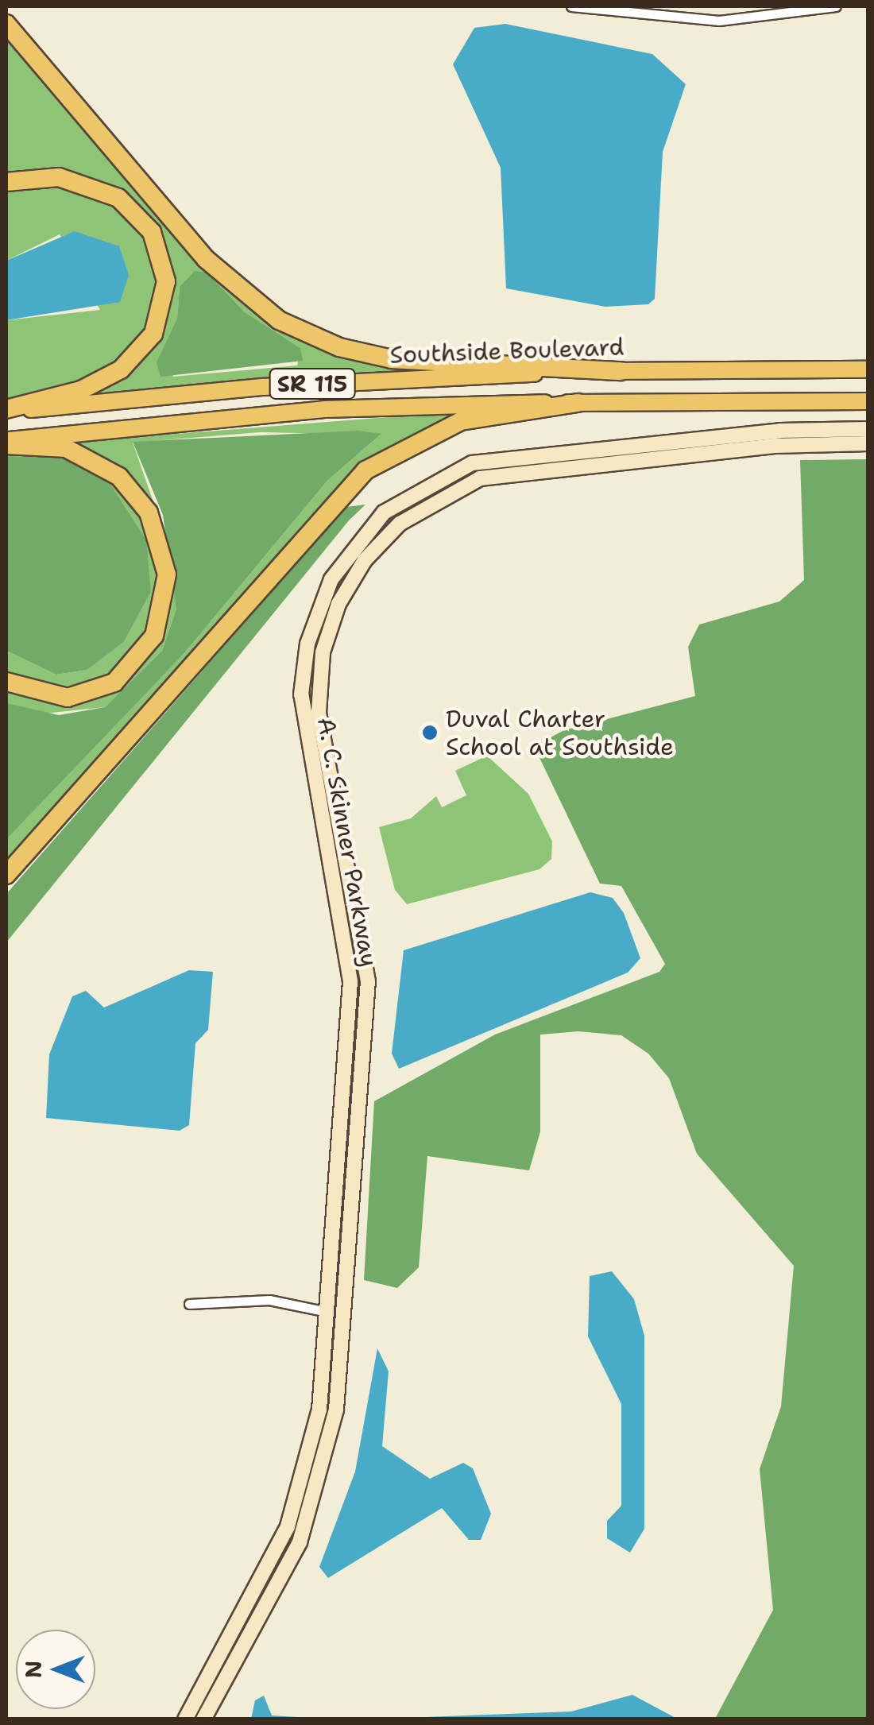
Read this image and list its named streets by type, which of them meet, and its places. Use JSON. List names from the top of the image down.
{
  "streets": {
    "highway": ["Southside Boulevard", "SR 115"],
    "main road": ["A. C. Skinner Parkway"]
  },
  "places": ["Duval Charter School at Southside"],
  "north": "left"
}
